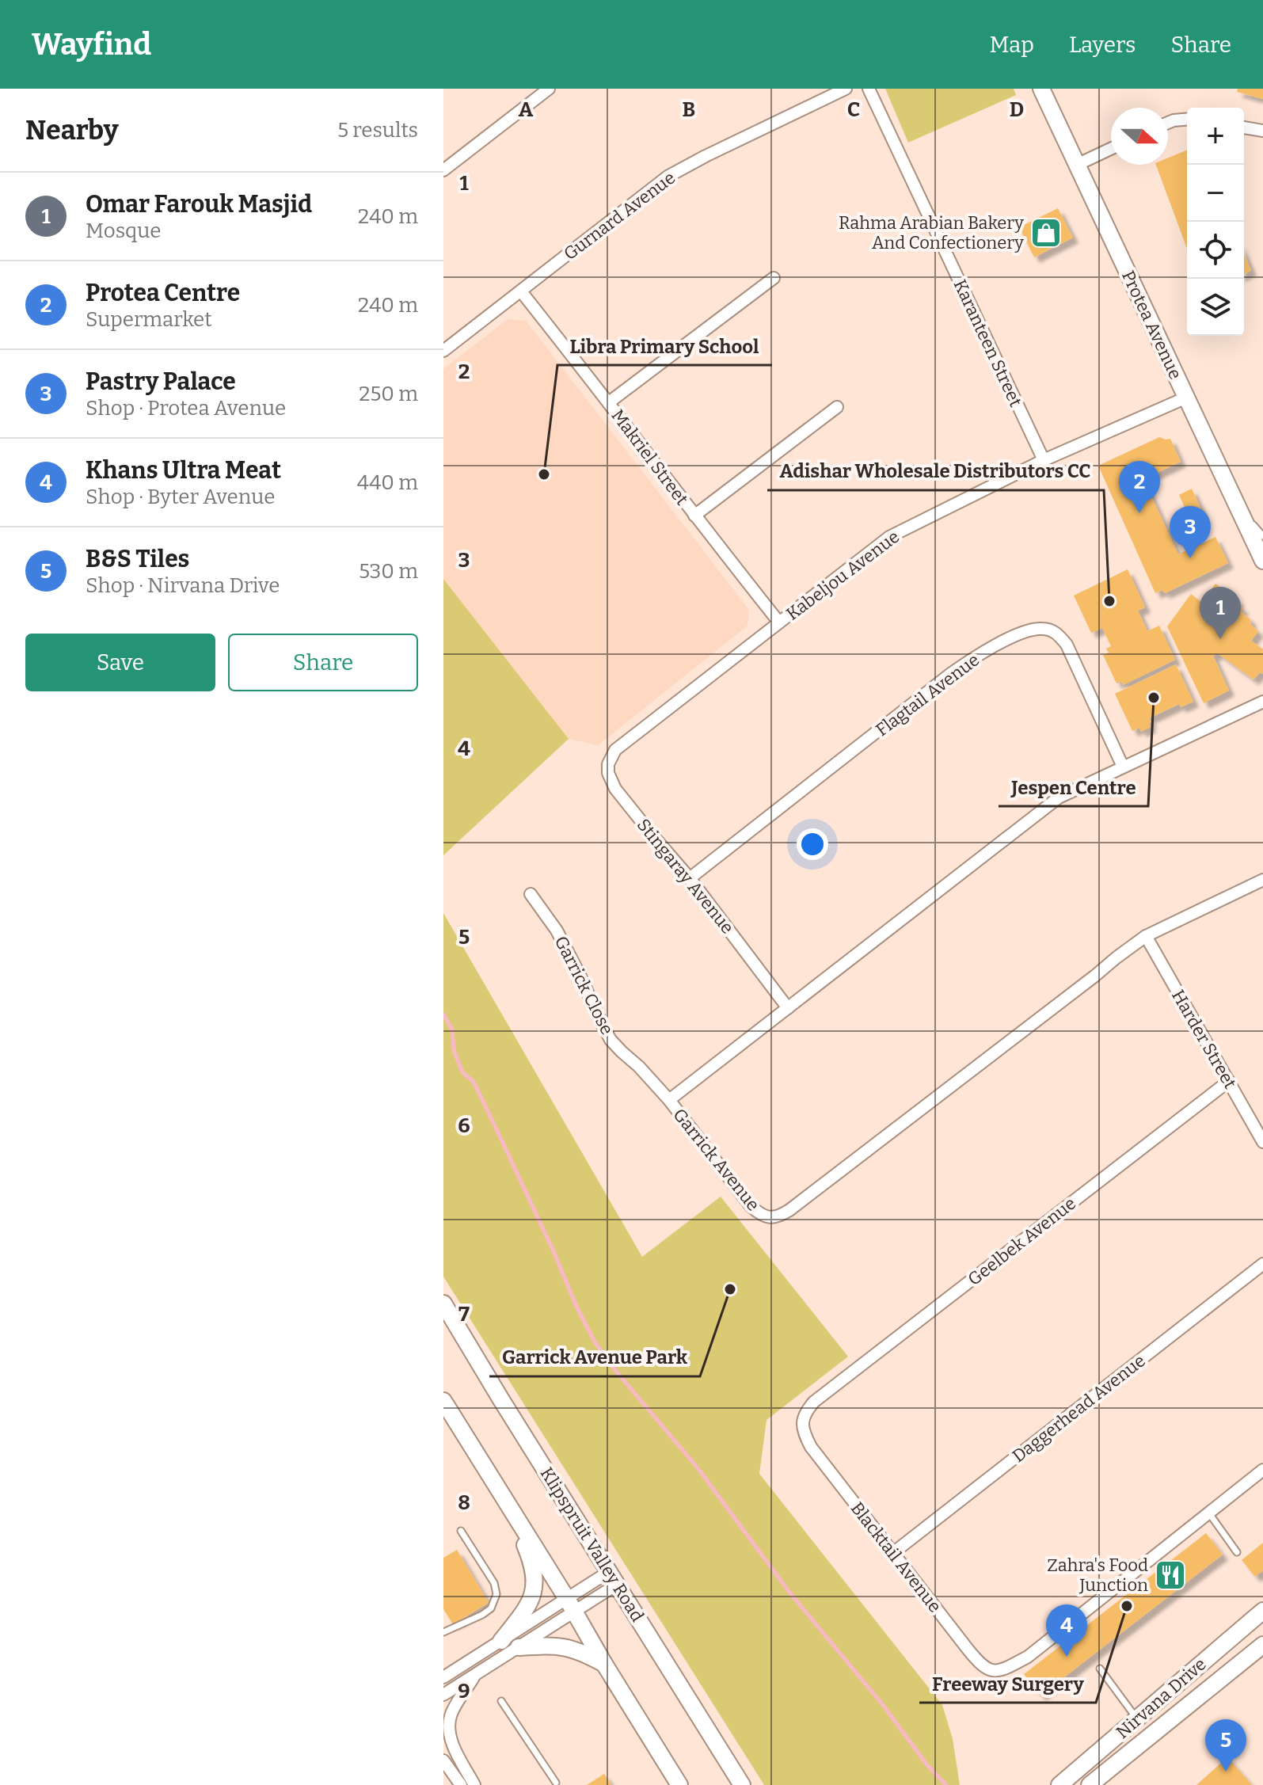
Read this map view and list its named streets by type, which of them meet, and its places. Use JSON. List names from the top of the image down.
{
  "streets": {
    "main road": ["Protea Avenue", "Klipspruit Valley Road", "Nirvana Drive"],
    "street": [
      "Gurnard Avenue",
      "Karanteen Street",
      "Makriel Street",
      "Kabeljou Avenue",
      "Flagtail Avenue",
      "Stingaray Avenue",
      "Garrick Close",
      "Harder Street",
      "Garrick Avenue",
      "Geelbek Avenue",
      "Daggerhead Avenue",
      "Blacktail Avenue"
    ]
  },
  "crossings": [
    ["Gurnard Avenue", "Makriel Street"],
    ["Protea Avenue", "Kabeljou Avenue"],
    ["Karanteen Street", "Kabeljou Avenue"],
    ["Makriel Street", "Kabeljou Avenue"],
    ["Kabeljou Avenue", "Stingaray Avenue"],
    ["Flagtail Avenue", "Stingaray Avenue"],
    ["Flagtail Avenue", "Garrick Avenue"],
    ["Stingaray Avenue", "Garrick Avenue"],
    ["Garrick Close", "Garrick Avenue"],
    ["Harder Street", "Garrick Avenue"],
    ["Harder Street", "Geelbek Avenue"],
    ["Geelbek Avenue", "Blacktail Avenue"],
    ["Daggerhead Avenue", "Blacktail Avenue"]
  ],
  "places": {
    "shop": ["Rahma Arabian Bakery And Confectionery"],
    "other": [
      "Libra Primary School",
      "Adishar Wholesale Distributors CC",
      "Jespen Centre",
      "Garrick Avenue Park",
      "Freeway Surgery"
    ],
    "restaurant": ["Zahra's Food Junction"]
  },
  "north": "right",
  "page": {
    "header": "Wayfind",
    "nav": ["Map", "Layers", "Share"],
    "heading": ["Nearby", "5 results"],
    "map_buttons": ["+", "−"],
    "list": [
      {
        "mark": "1",
        "name": "Omar Farouk Masjid",
        "note": "Mosque",
        "value": "240 m"
      },
      {
        "mark": "2",
        "name": "Protea Centre",
        "note": "Supermarket",
        "value": "240 m"
      },
      {
        "mark": "3",
        "name": "Pastry Palace",
        "note": "Shop · Protea Avenue",
        "value": "250 m"
      },
      {
        "mark": "4",
        "name": "Khans Ultra Meat",
        "note": "Shop · Byter Avenue",
        "value": "440 m"
      },
      {
        "mark": "5",
        "name": "B&S Tiles",
        "note": "Shop · Nirvana Drive",
        "value": "530 m"
      }
    ],
    "pins": [
      "2",
      "3",
      "1",
      "4",
      "5"
    ],
    "buttons": ["Save", "Share"]
  },
  "grid": {
    "columns": [
      "A",
      "B",
      "C",
      "D"
    ],
    "rows": [
      "1",
      "2",
      "3",
      "4",
      "5",
      "6",
      "7",
      "8",
      "9"
    ]
  }
}
